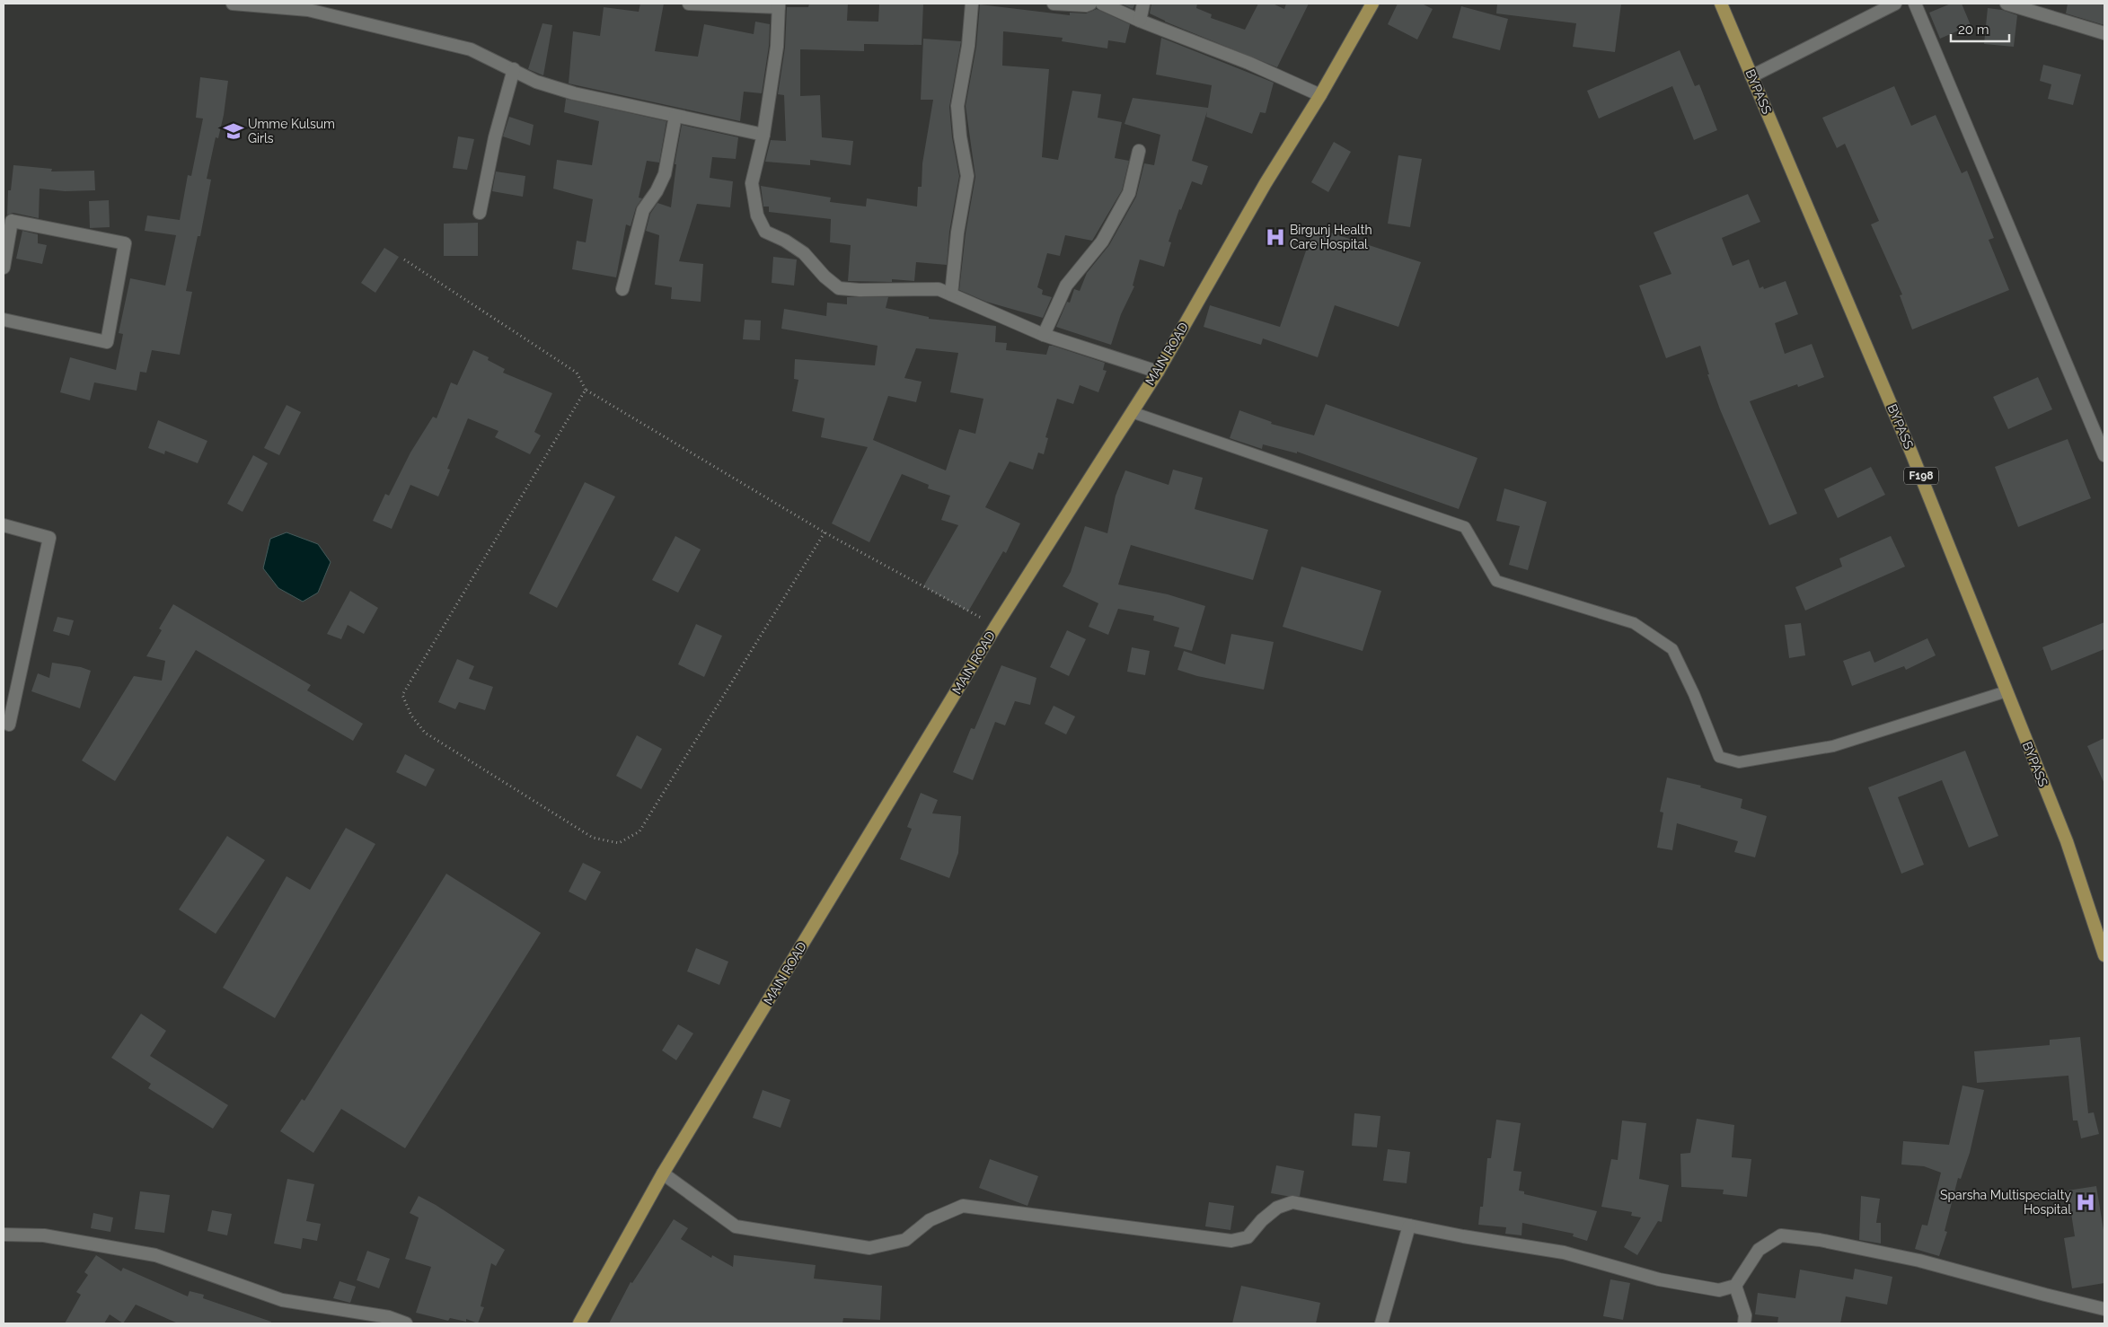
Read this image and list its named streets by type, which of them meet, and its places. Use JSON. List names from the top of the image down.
{
  "streets": {
    "main road": ["BYPASS", "MAIN ROAD", "F198"]
  },
  "places": {
    "school or university": ["Umme Kulsum Girls"],
    "hospital": ["Birgunj Health Care Hospital", "Sparsha Multispecialty Hospital"]
  },
  "scale_bar": "20 m"
}
